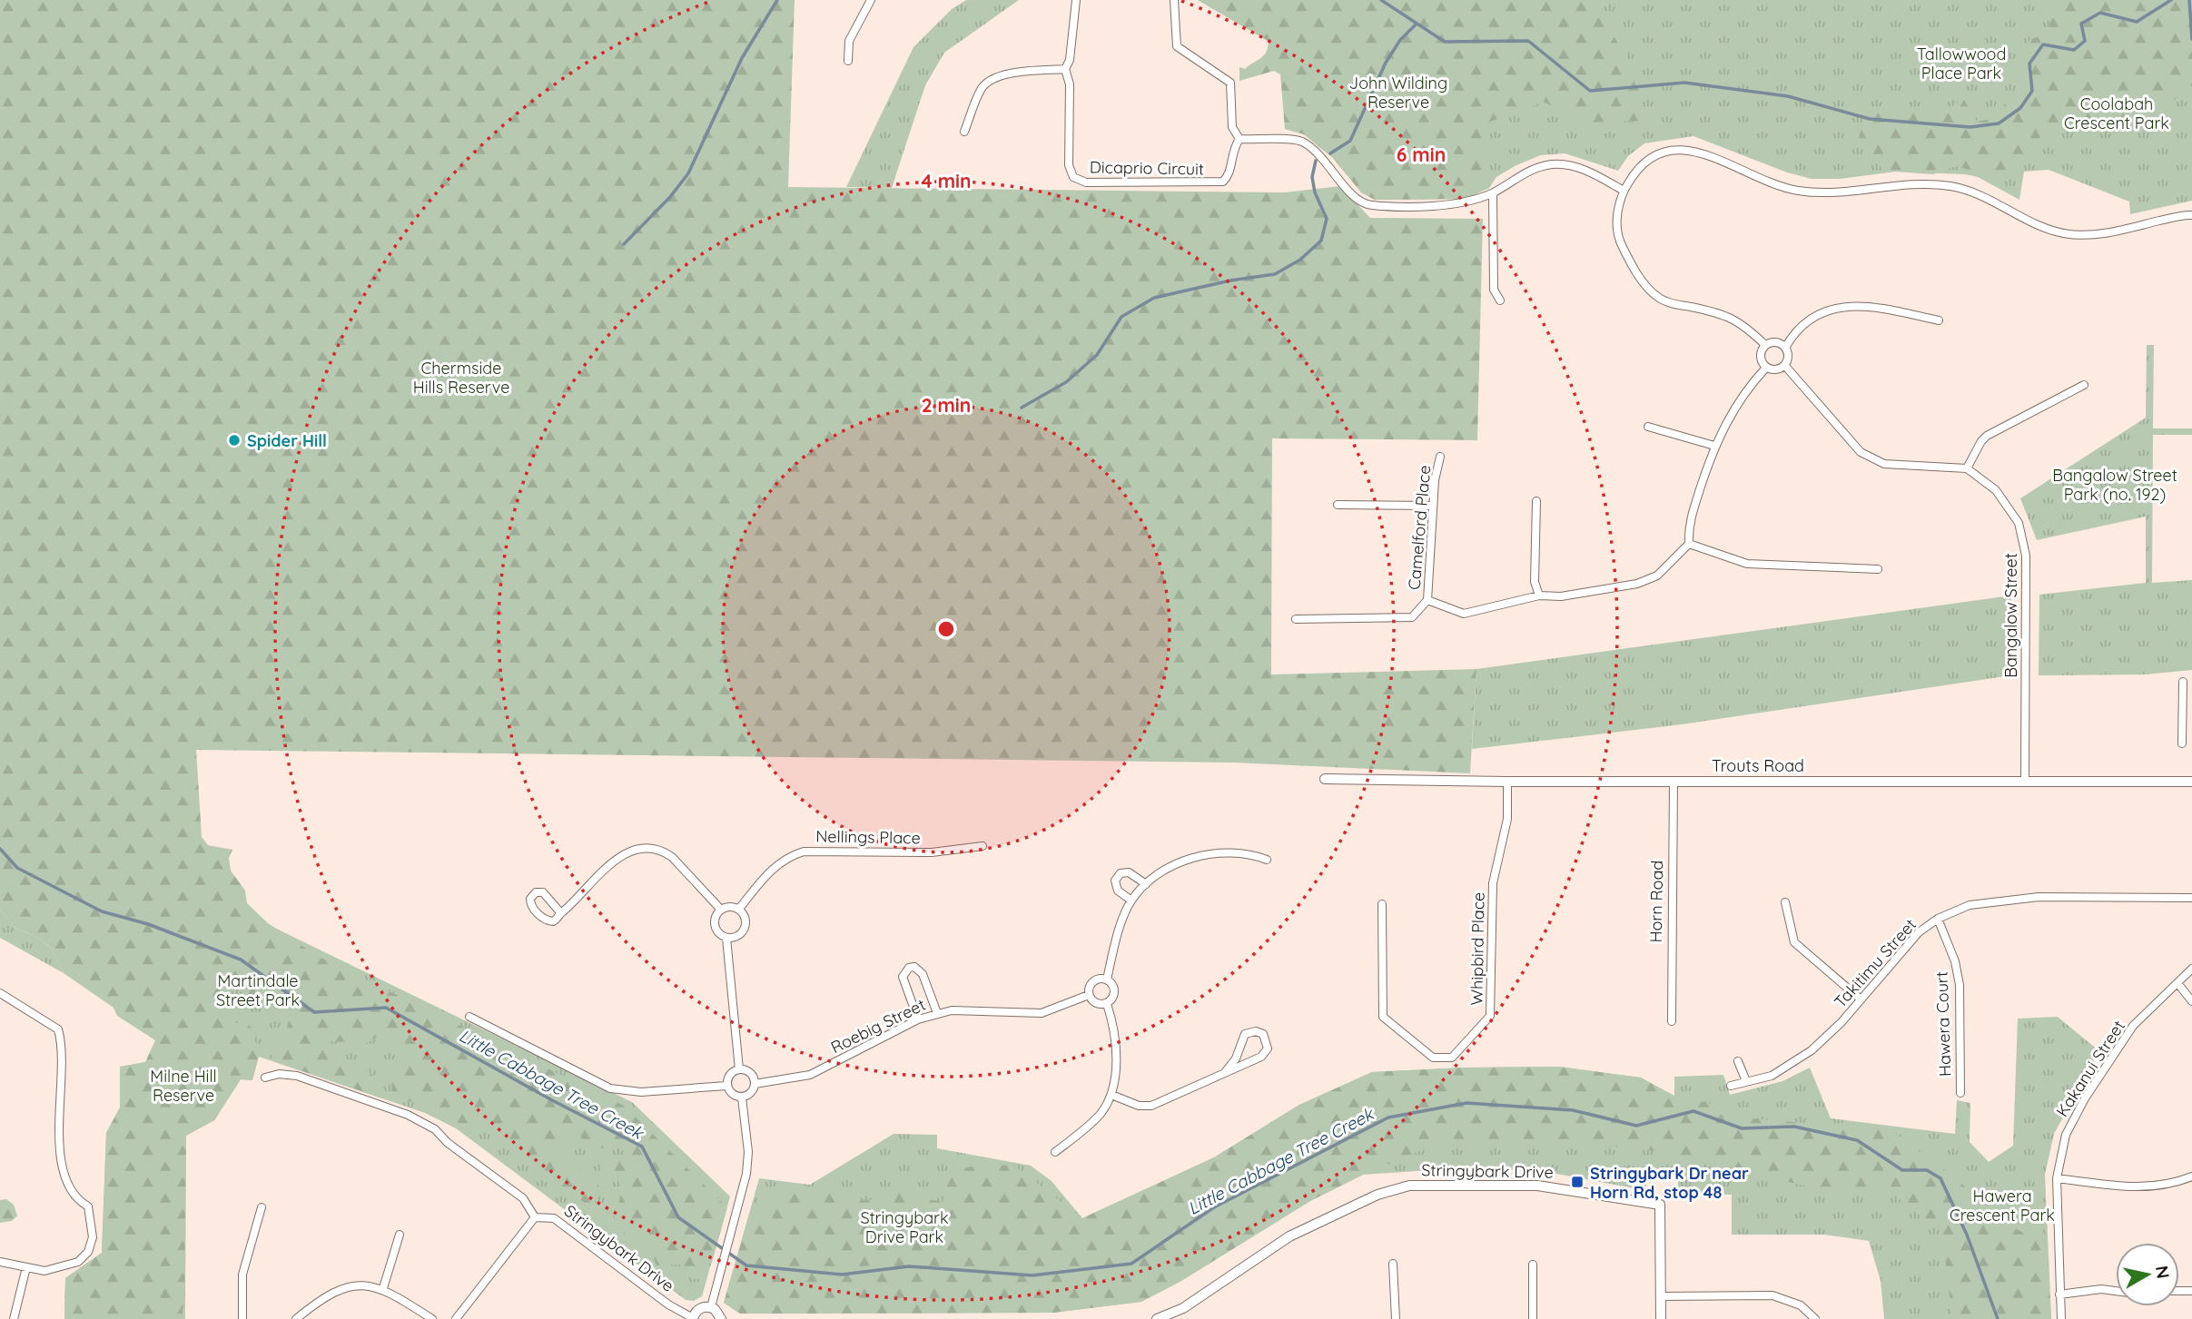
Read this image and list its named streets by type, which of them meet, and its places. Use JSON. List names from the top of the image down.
{
  "streets": {
    "street": [
      "Dicaprio Circuit",
      "Camelford Place",
      "Bangalow Street",
      "Trouts Road",
      "Nellings Place",
      "Horn Road",
      "Whipbird Place",
      "Takitimu Street",
      "Hawera Court",
      "Roebig Street",
      "Kakanui Street",
      "Stringybark Drive"
    ]
  },
  "crossings": [
    ["Bangalow Street", "Trouts Road"],
    ["Trouts Road", "Horn Road"],
    ["Trouts Road", "Whipbird Place"],
    ["Takitimu Street", "Hawera Court"]
  ],
  "water": ["Little Cabbage Tree Creek"],
  "parks": [
    "Tallowwood Place Park",
    "John Wilding Reserve",
    "Coolabah Crescent Park",
    "Chermside Hills Reserve",
    "Bangalow Street Park (no. 192)",
    "Martindale Street Park",
    "Milne Hill Reserve",
    "Hawera Crescent Park",
    "Stringybark Drive Park"
  ],
  "places": {
    "other": ["Spider Hill"],
    "transit": ["Stringybark Dr near Horn Rd, stop 48"]
  },
  "north": "right",
  "rings": ["6 min", "4 min", "2 min"]
}
